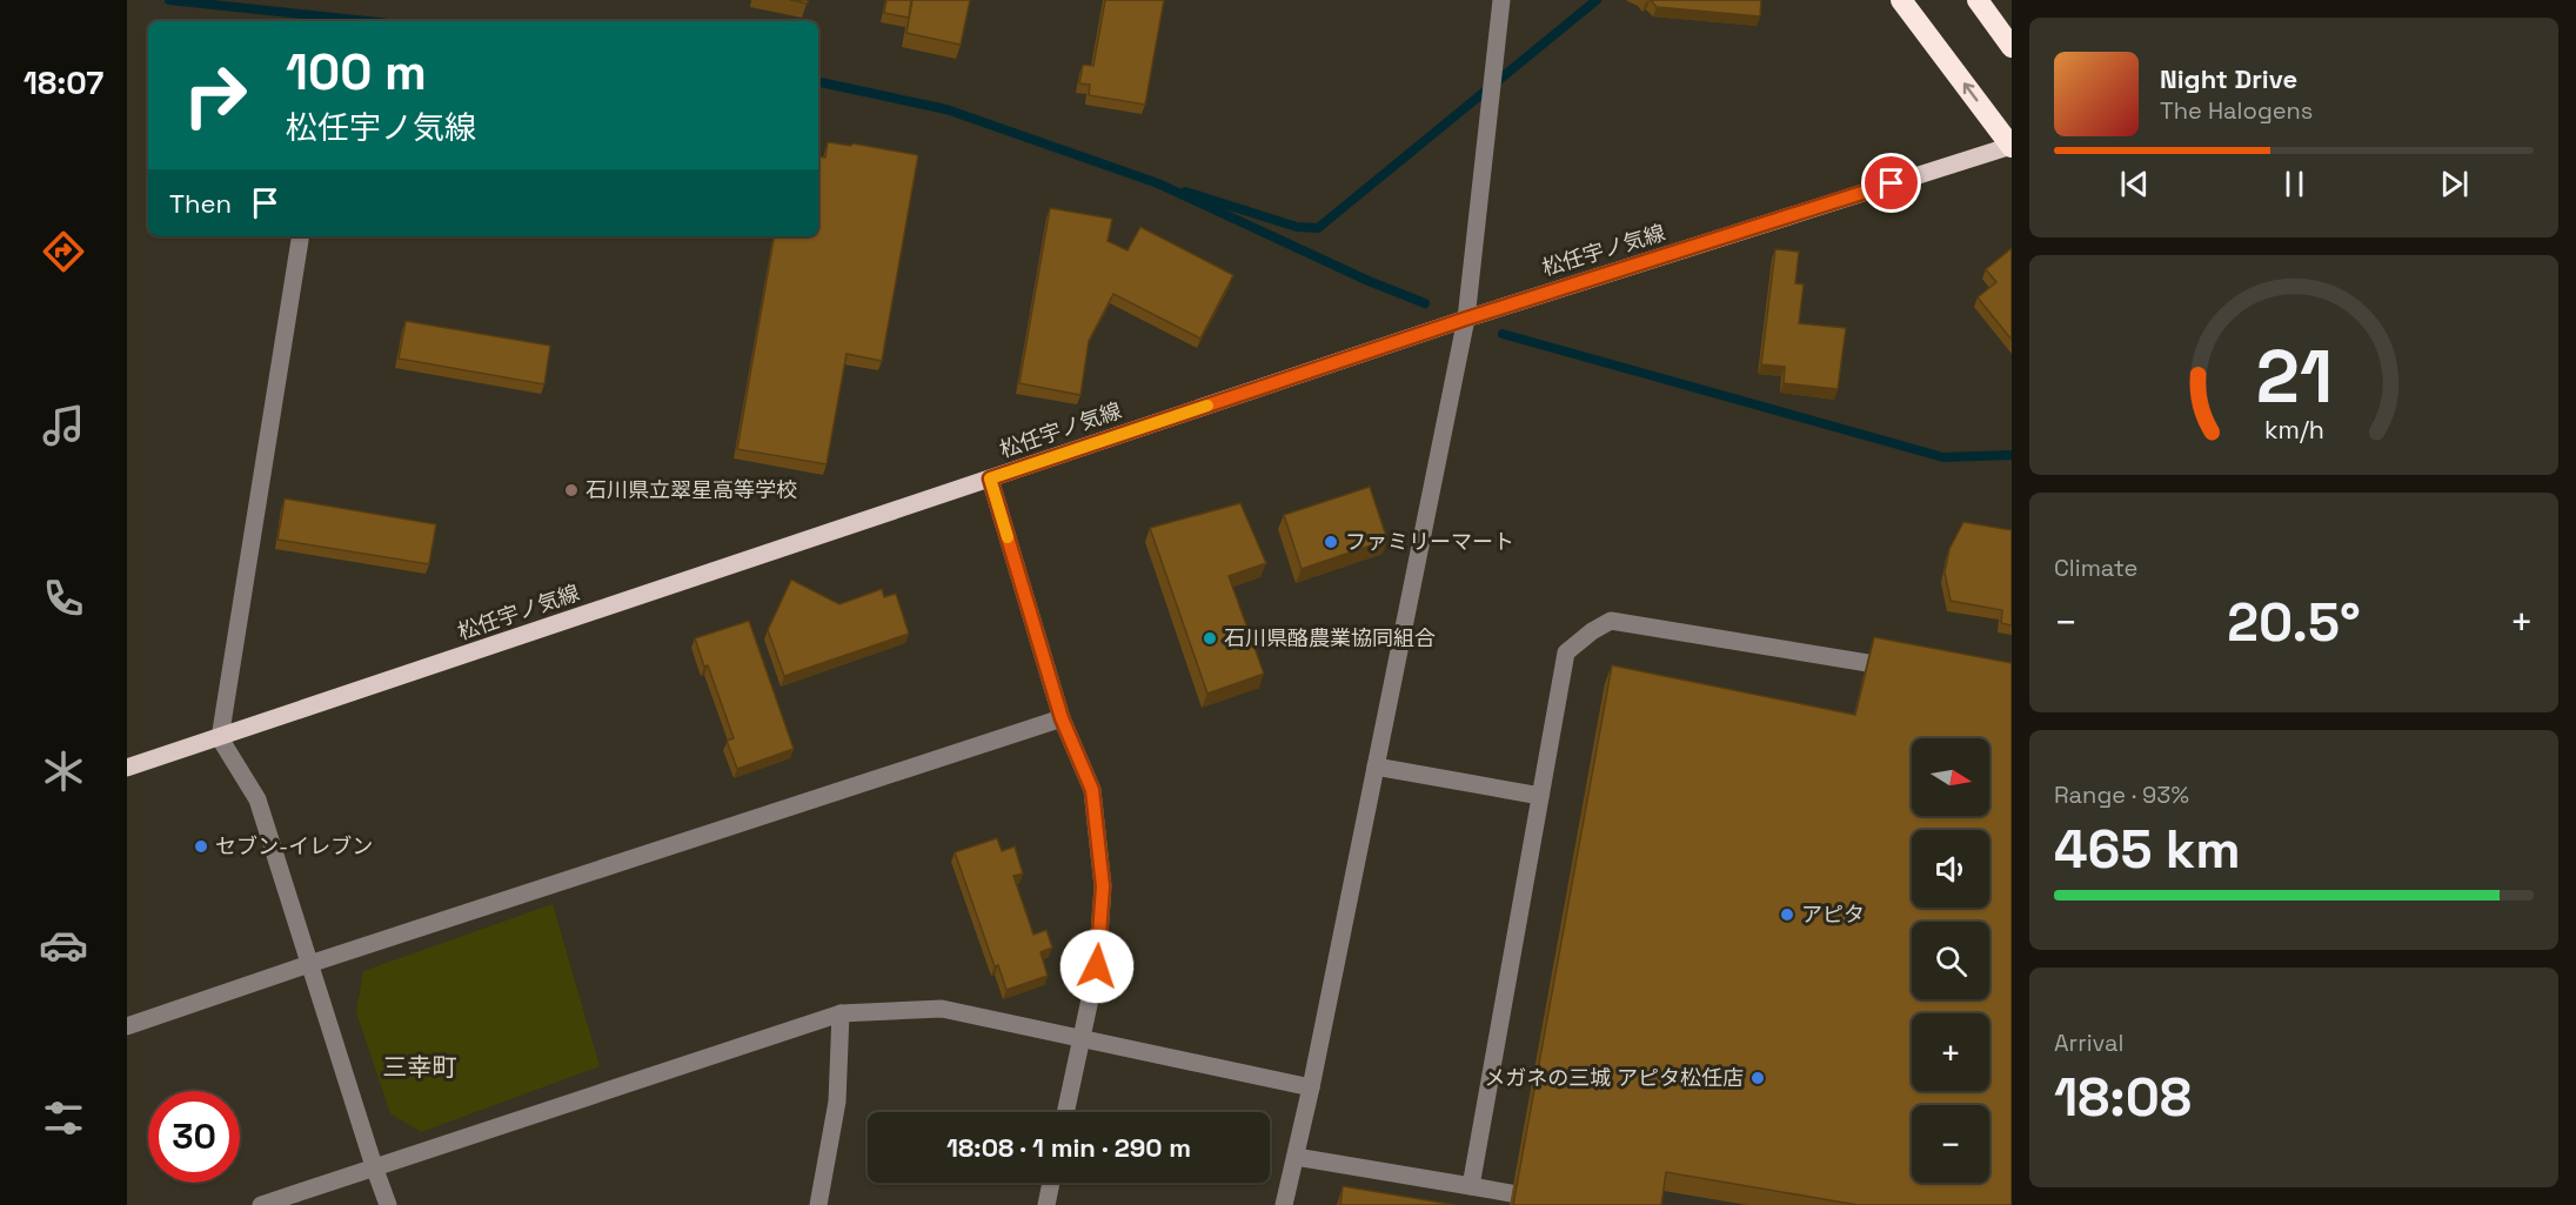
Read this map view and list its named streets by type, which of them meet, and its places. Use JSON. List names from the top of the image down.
{
  "streets": {
    "main road": ["松任宇ノ気線"]
  },
  "districts": ["三幸町"],
  "places": [
    "石川県立翠星高等学校",
    "ファミリーマート",
    "石川県酪農業協同組合",
    "セブン-イレブン",
    "アピタ",
    "メガネの三城 アピタ松任店"
  ],
  "north": "right",
  "page": {
    "tabs": "18:07",
    "turn": ["100 m", "松任宇ノ気線"],
    "song": ["Night Drive", "The Halogens"],
    "then": "Then",
    "tile": [
      "Climate",
      ["Range · 93%", "465 km"],
      ["Arrival", "18:08"]
    ],
    "heat": ["−", "20.5°", "+"],
    "map_buttons": ["+", "−"],
    "limit": "30",
    "trip": "18:08 · 1 min · 290 m",
    "gauge": ["21", "km/h"]
  }
}
